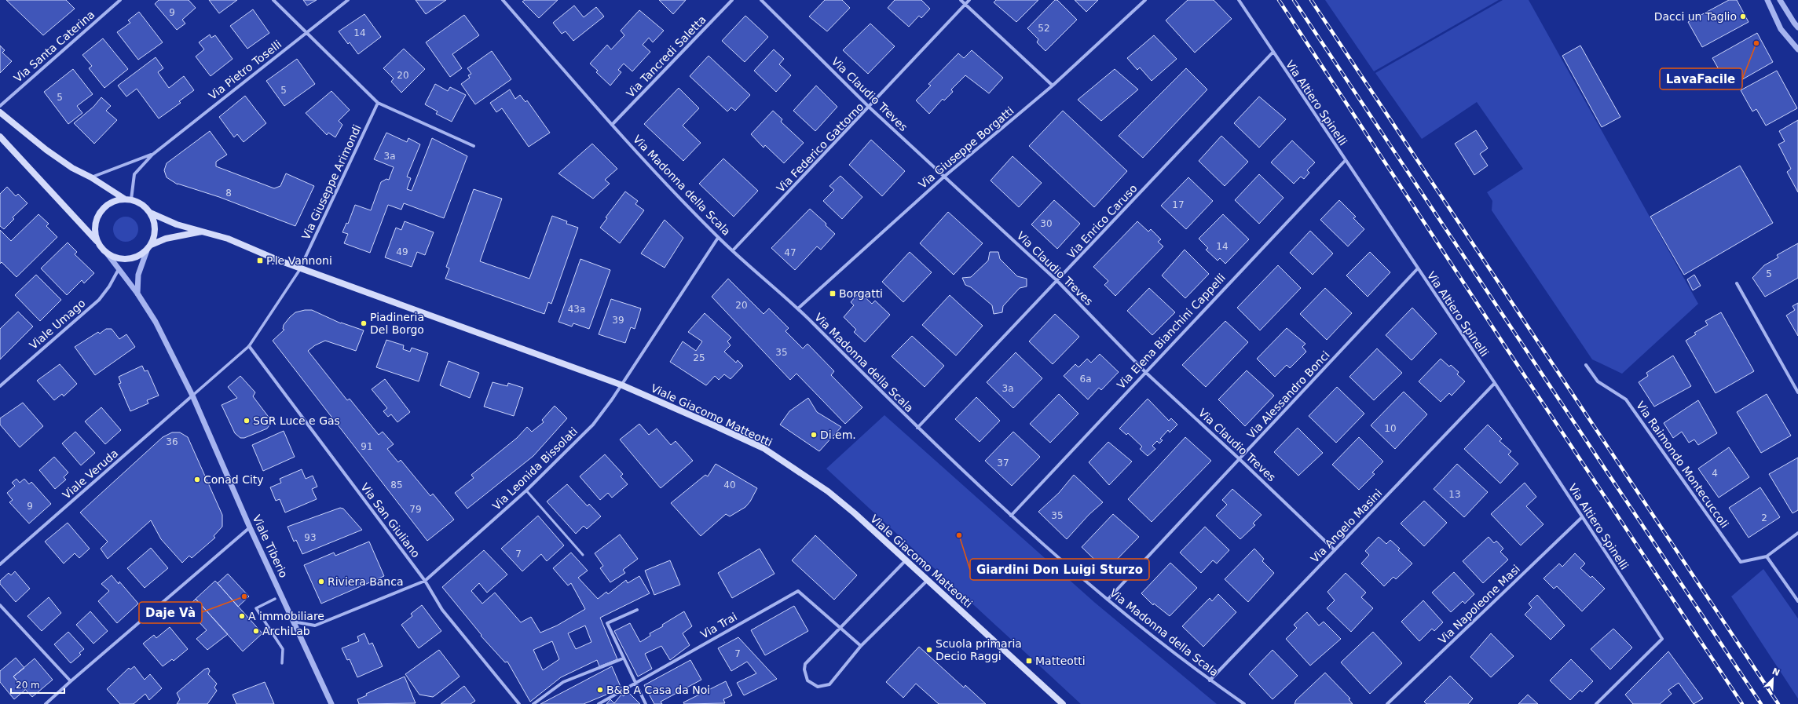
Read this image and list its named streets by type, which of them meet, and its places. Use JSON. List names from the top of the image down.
{
  "streets": {
    "main road": ["Viale Giacomo Matteotti"],
    "street": [
      "Via Santa Caterina",
      "Via Tancredi Saletta",
      "Via Pietro Toselli",
      "Via Claudio Treves",
      "Via Altiero Spinelli",
      "Via Federico Gattorno",
      "Via Giuseppe Borgatti",
      "Via Giuseppe Arimondi",
      "Via Madonna della Scala",
      "Via Enrico Caruso",
      "Viale Umago",
      "Via Elena Bianchini Cappelli",
      "Via Alessandro Bonci",
      "Via Raimondo Montecuccoli",
      "Via Leonida Bissolati",
      "Viale Veruda",
      "Via San Giuliano",
      "Via Angelo Masini",
      "Viale Tiberio",
      "Via Napoleone Masi",
      "Via Trai"
    ]
  },
  "crossings": [
    ["Via Tancredi Saletta", "Via Madonna della Scala"],
    ["Via Pietro Toselli", "Viale Giacomo Matteotti"],
    ["Via Pietro Toselli", "Viale Tiberio"],
    ["Via Claudio Treves", "Via Federico Gattorno"],
    ["Via Claudio Treves", "Via Giuseppe Borgatti"],
    ["Via Claudio Treves", "Via Enrico Caruso"],
    ["Via Claudio Treves", "Via Elena Bianchini Cappelli"],
    ["Via Claudio Treves", "Via Alessandro Bonci"],
    ["Via Claudio Treves", "Via Angelo Masini"],
    ["Via Altiero Spinelli", "Via Enrico Caruso"],
    ["Via Altiero Spinelli", "Via Elena Bianchini Cappelli"],
    ["Via Altiero Spinelli", "Via Alessandro Bonci"],
    ["Via Altiero Spinelli", "Via Angelo Masini"],
    ["Via Altiero Spinelli", "Via Napoleone Masi"],
    ["Via Federico Gattorno", "Via Madonna della Scala"],
    ["Via Giuseppe Borgatti", "Via Madonna della Scala"],
    ["Via Giuseppe Arimondi", "Viale Giacomo Matteotti"],
    ["Via Madonna della Scala", "Via Enrico Caruso"],
    ["Via Madonna della Scala", "Via Elena Bianchini Cappelli"],
    ["Via Madonna della Scala", "Via Alessandro Bonci"],
    ["Via Madonna della Scala", "Via Leonida Bissolati"],
    ["Via Madonna della Scala", "Via Angelo Masini"],
    ["Viale Umago", "Viale Tiberio"],
    ["Viale Giacomo Matteotti", "Via Leonida Bissolati"],
    ["Viale Giacomo Matteotti", "Viale Tiberio"],
    ["Via Leonida Bissolati", "Via San Giuliano"],
    ["Via Leonida Bissolati", "Viale Tiberio"],
    ["Viale Veruda", "Viale Tiberio"]
  ],
  "places": {
    "other": [
      "Dacci un Taglio",
      "LavaFacile",
      "Piadineria Del Borgo",
      "SGR Luce e Gas",
      "Di.em.",
      "Conad City",
      "Giardini Don Luigi Sturzo",
      "Riviera Banca",
      "Daje Và",
      "A immobiliare",
      "ArchiLab",
      "Scuola primaria Decio Raggi",
      "B&B A Casa da Noi"
    ],
    "transit": ["P.le Vannoni", "Borgatti", "Matteotti"]
  },
  "house_numbers": [
    "9",
    "52",
    "14",
    "20",
    "5",
    "5",
    "3a",
    "8",
    "17",
    "30",
    "14",
    "49",
    "47",
    "5",
    "20",
    "43a",
    "39",
    "35",
    "25",
    "6a",
    "3a",
    "10",
    "36",
    "91",
    "37",
    "4",
    "85",
    "40",
    "13",
    "9",
    "79",
    "35",
    "2",
    "93",
    "7",
    "7"
  ],
  "scale_bar": "20 m",
  "north": "top right"
}
